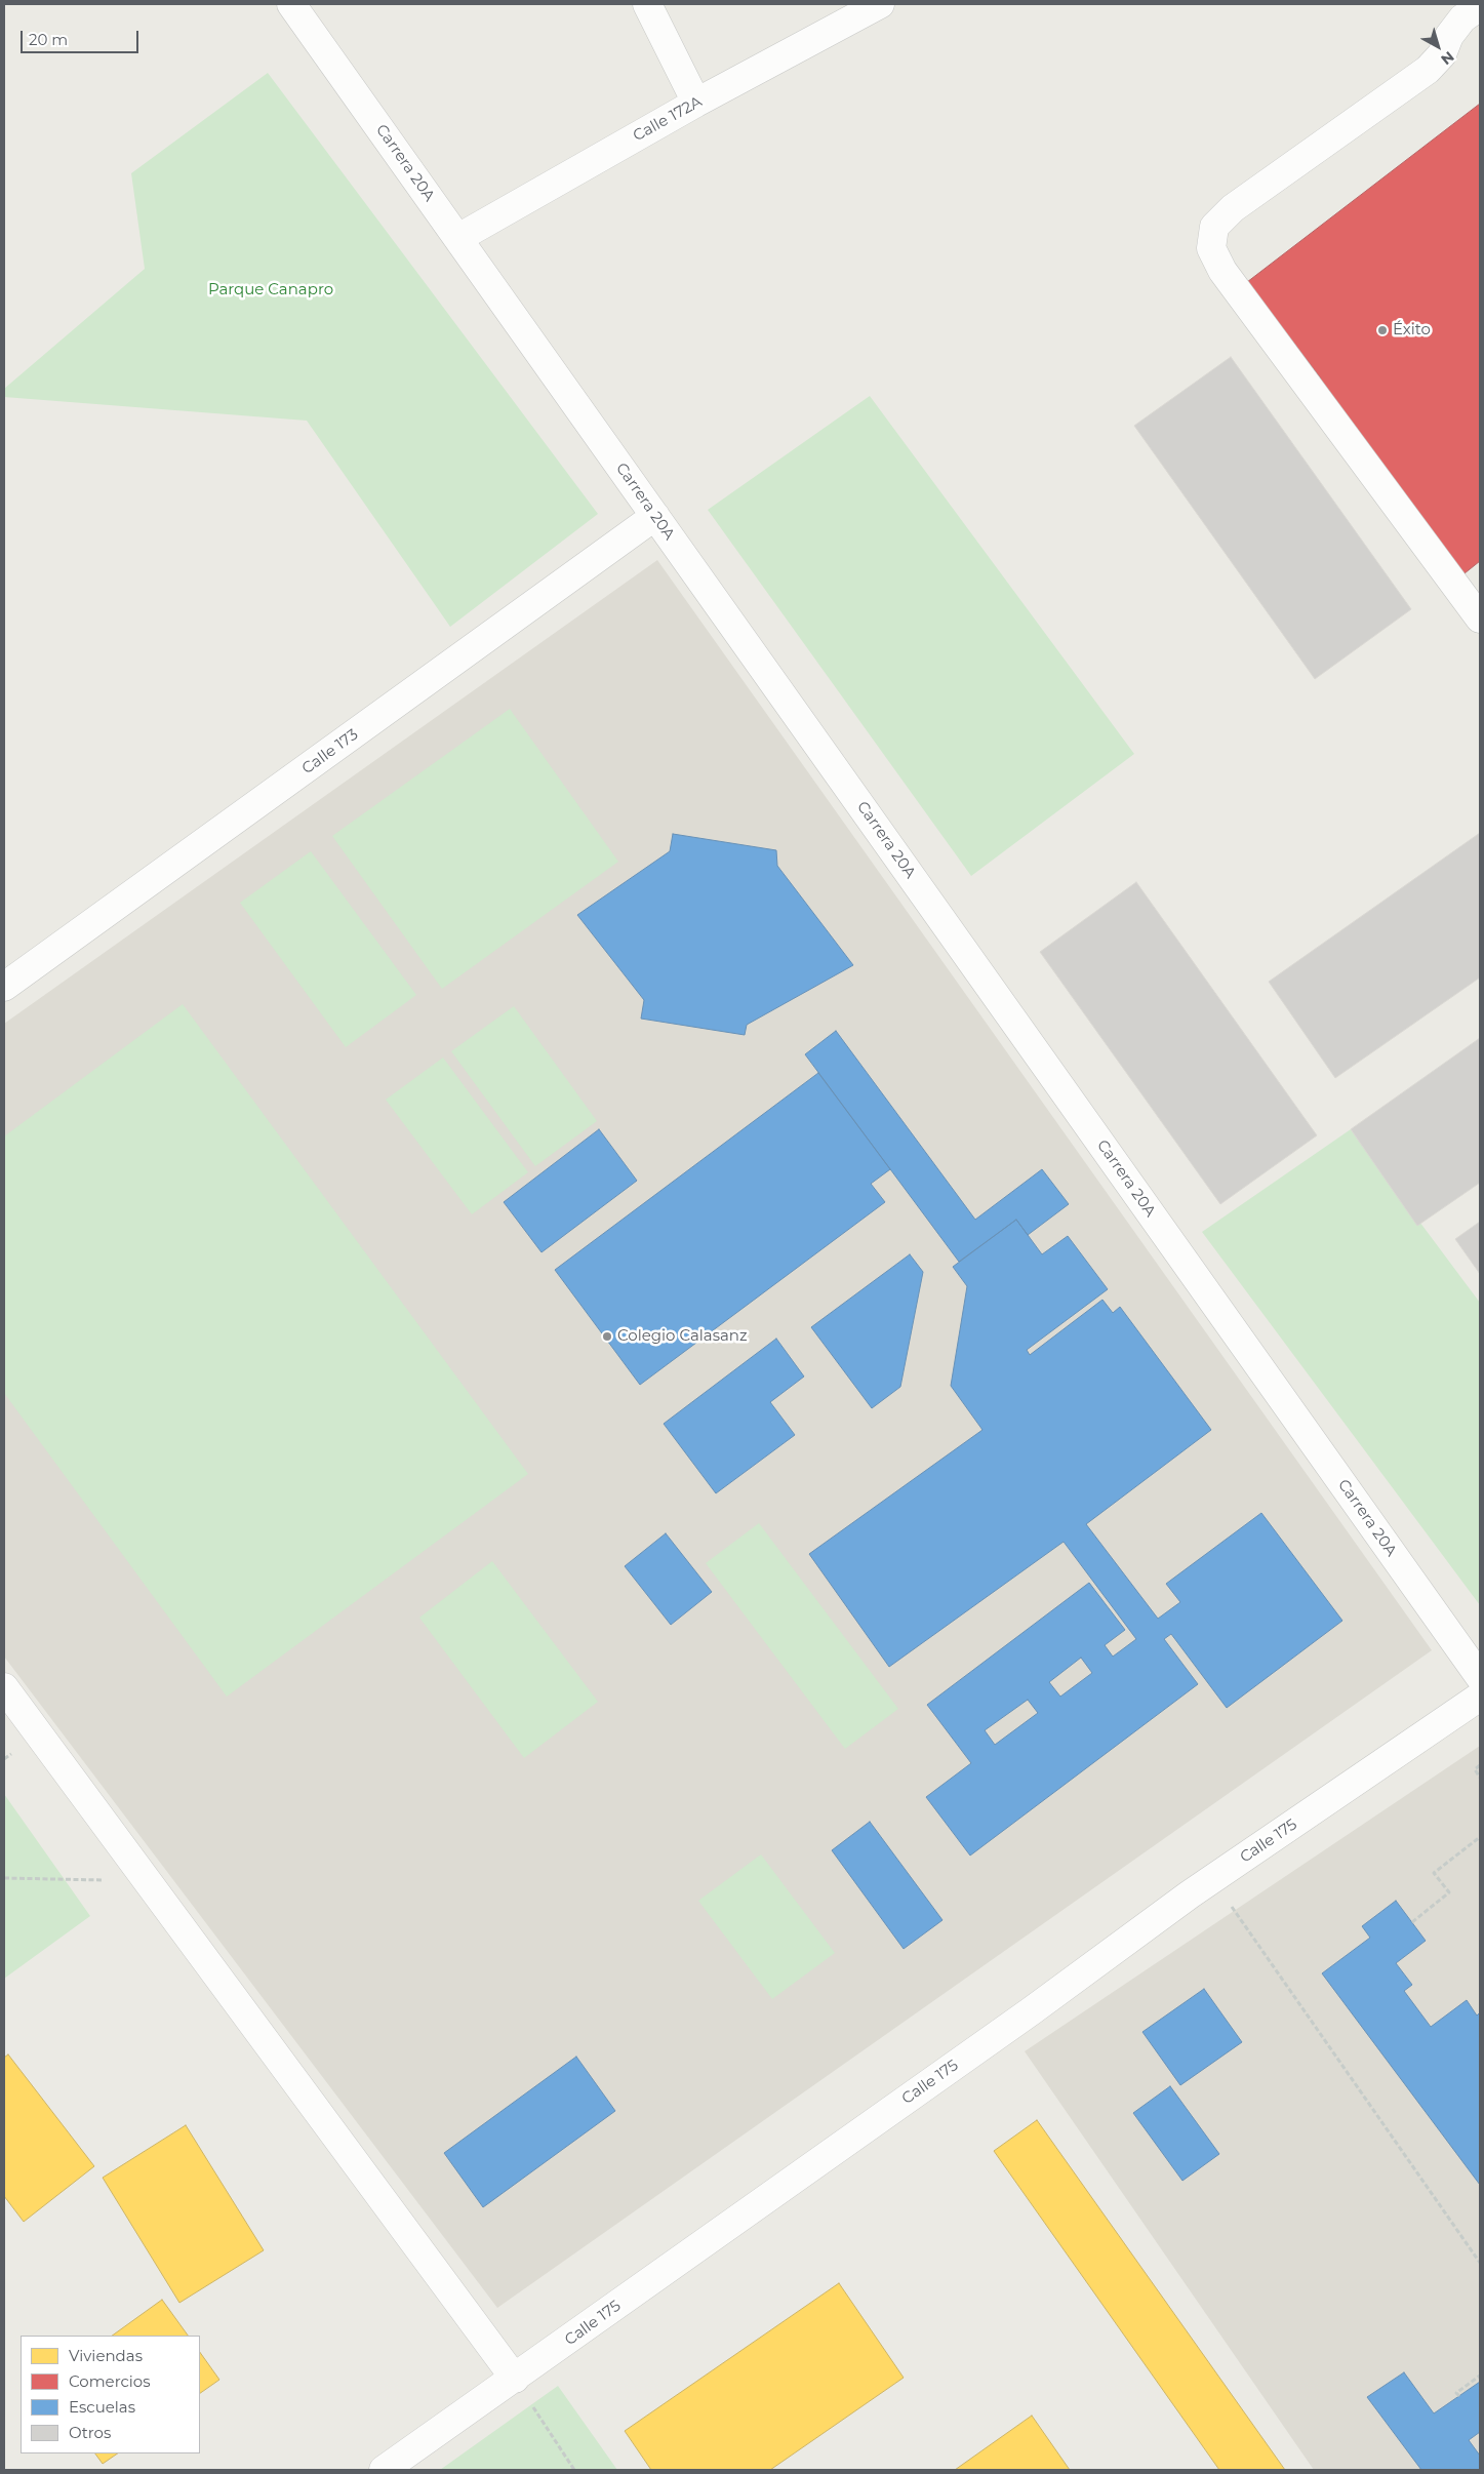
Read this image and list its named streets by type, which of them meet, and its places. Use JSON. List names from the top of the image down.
{
  "streets": {
    "street": [
      "Calle 172A",
      "Carrera 20A",
      "Calle 173",
      "Calle 175"
    ]
  },
  "crossings": [
    ["Calle 172A", "Carrera 20A"],
    ["Carrera 20A", "Calle 173"]
  ],
  "parks": ["Parque Canapro"],
  "places": ["Éxito", "Colegio Calasanz"],
  "legend": [
    "Viviendas",
    "Comercios",
    "Escuelas",
    "Otros"
  ],
  "scale_bar": "20 m",
  "north": "bottom right"
}
